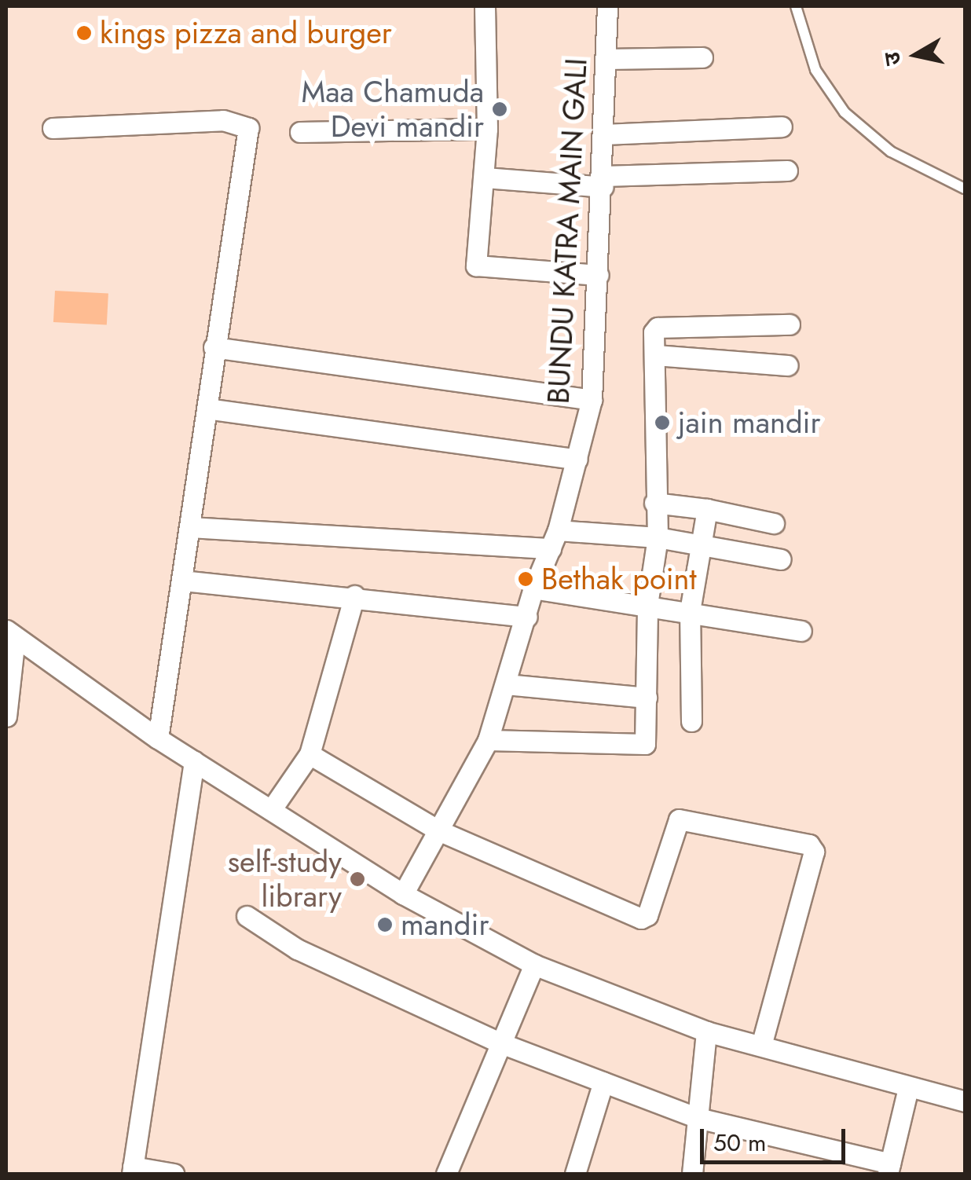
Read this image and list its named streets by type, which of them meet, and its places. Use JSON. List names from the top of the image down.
{
  "streets": {
    "street": ["BUNDU KATRA MAIN GALI"]
  },
  "places": [
    "kings pizza and burger",
    "Maa Chamuda Devi mandir",
    "jain mandir",
    "Bethak point",
    "self-study library",
    "mandir"
  ],
  "scale_bar": "50 m",
  "north": "left"
}
